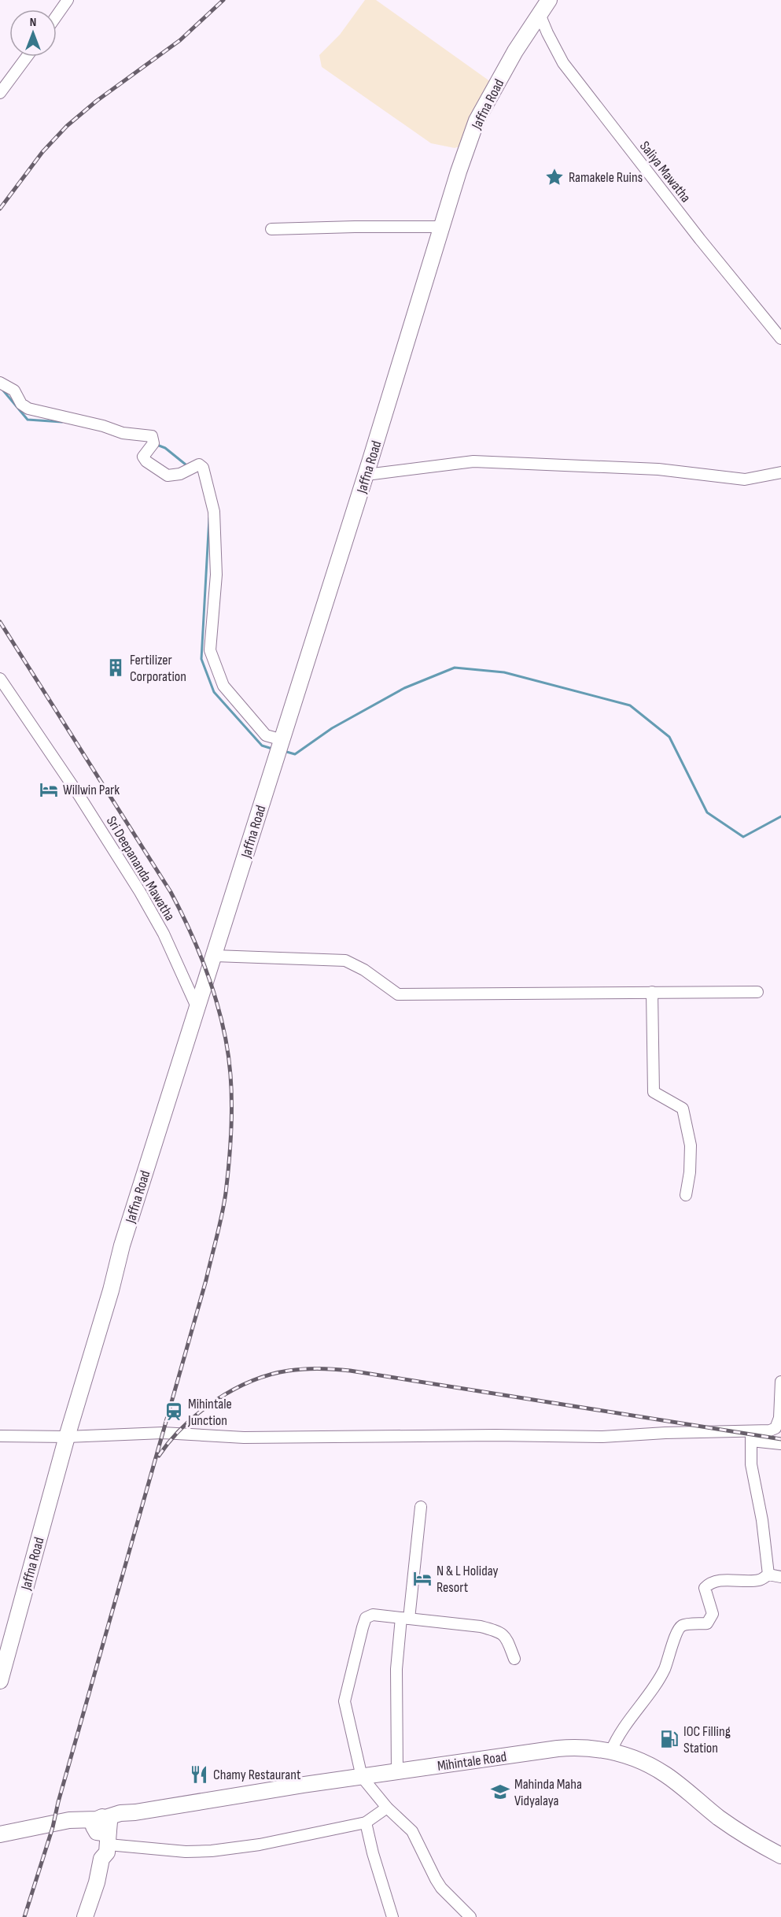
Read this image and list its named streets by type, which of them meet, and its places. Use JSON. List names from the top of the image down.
{
  "streets": {
    "highway": ["Jaffna Road", "Mihintale Road"],
    "street": ["Saliya Mawatha", "Sri Deepananda Mawatha"]
  },
  "crossings": [
    ["Jaffna Road", "Saliya Mawatha"],
    ["Jaffna Road", "Sri Deepananda Mawatha"]
  ],
  "places": {
    "place": ["Ramakele Ruins"],
    "building": ["Fertilizer Corporation"],
    "hotel": ["Willwin Park", "N & L Holiday Resort"],
    "station": ["Mihintale Junction"],
    "fuel station": ["IOC Filling Station"],
    "restaurant": ["Chamy Restaurant"],
    "school or university": ["Mahinda Maha Vidyalaya"]
  },
  "north": "top"
}
